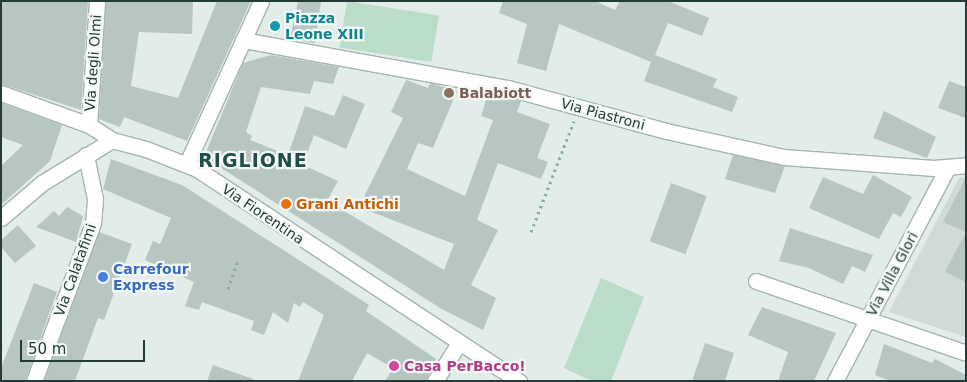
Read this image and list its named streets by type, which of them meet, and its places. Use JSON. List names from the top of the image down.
{
  "streets": {
    "street": [
      "Via degli Olmi",
      "Via Piastroni",
      "Via Fiorentina",
      "Via Calatafimi",
      "Via Villa Glori"
    ]
  },
  "crossings": [
    ["Via degli Olmi", "Via Fiorentina"],
    ["Via Piastroni", "Via Villa Glori"]
  ],
  "districts": ["RIGLIONE"],
  "places": [
    "Piazza Leone XIII",
    "Balabiott",
    "Grani Antichi",
    "Carrefour Express",
    "Casa PerBacco!"
  ],
  "scale_bar": "50 m"
}
